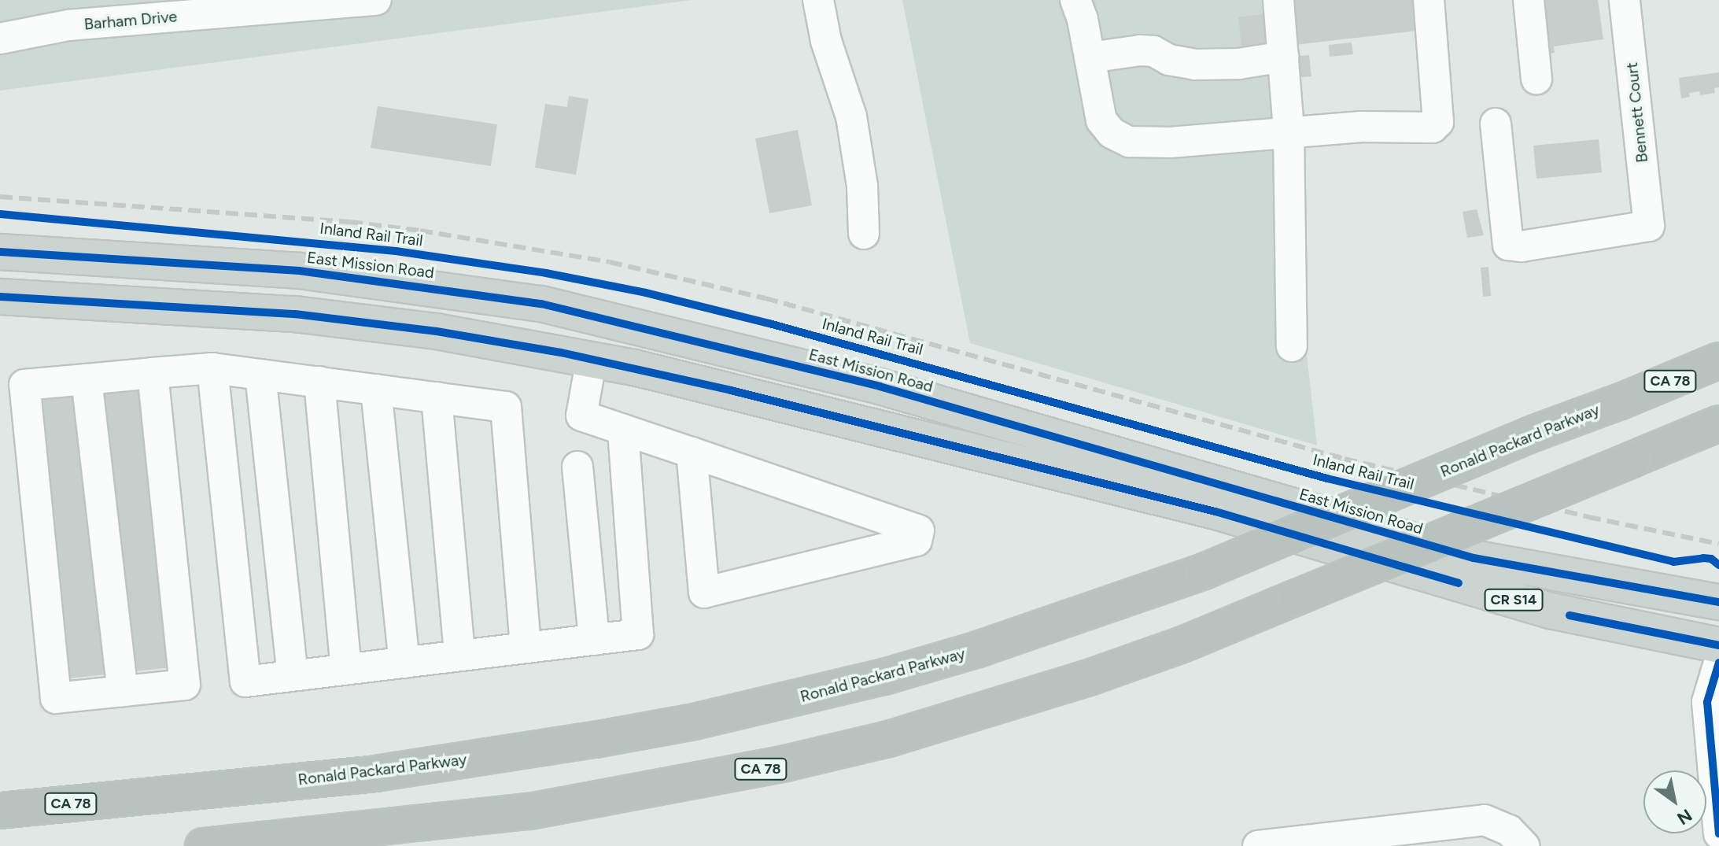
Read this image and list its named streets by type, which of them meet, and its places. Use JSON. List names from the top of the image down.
{
  "streets": {
    "highway": ["CA 78", "Ronald Packard Parkway"],
    "main road": ["East Mission Road", "CR S14"],
    "street": ["Barham Drive", "Bennett Court"],
    "cycle path": ["Inland Rail Trail"]
  },
  "north": "bottom right"
}
